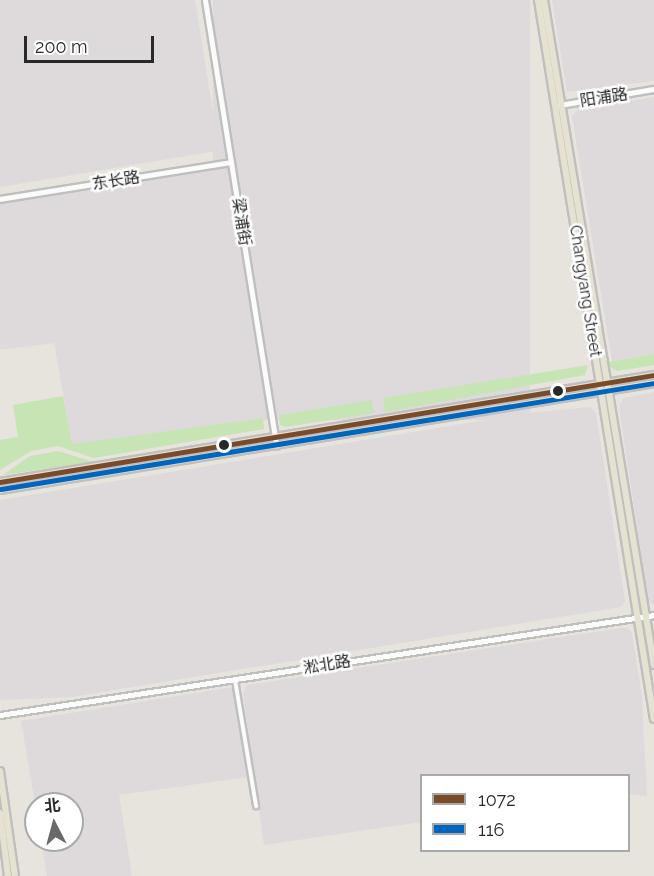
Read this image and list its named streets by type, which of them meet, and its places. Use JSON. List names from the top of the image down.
{
  "streets": {
    "main road": ["Changyang Street"],
    "street": [
      "阳浦路",
      "东长路",
      "梁浦街",
      "淞北路"
    ]
  },
  "crossings": [
    ["阳浦路", "Changyang Street"],
    ["东长路", "梁浦街"],
    ["Changyang Street", "淞北路"]
  ],
  "lines": ["transit line 1072", "transit line 116"],
  "legend": ["1072", "116"],
  "scale_bar": "200 m",
  "north": "top"
}
